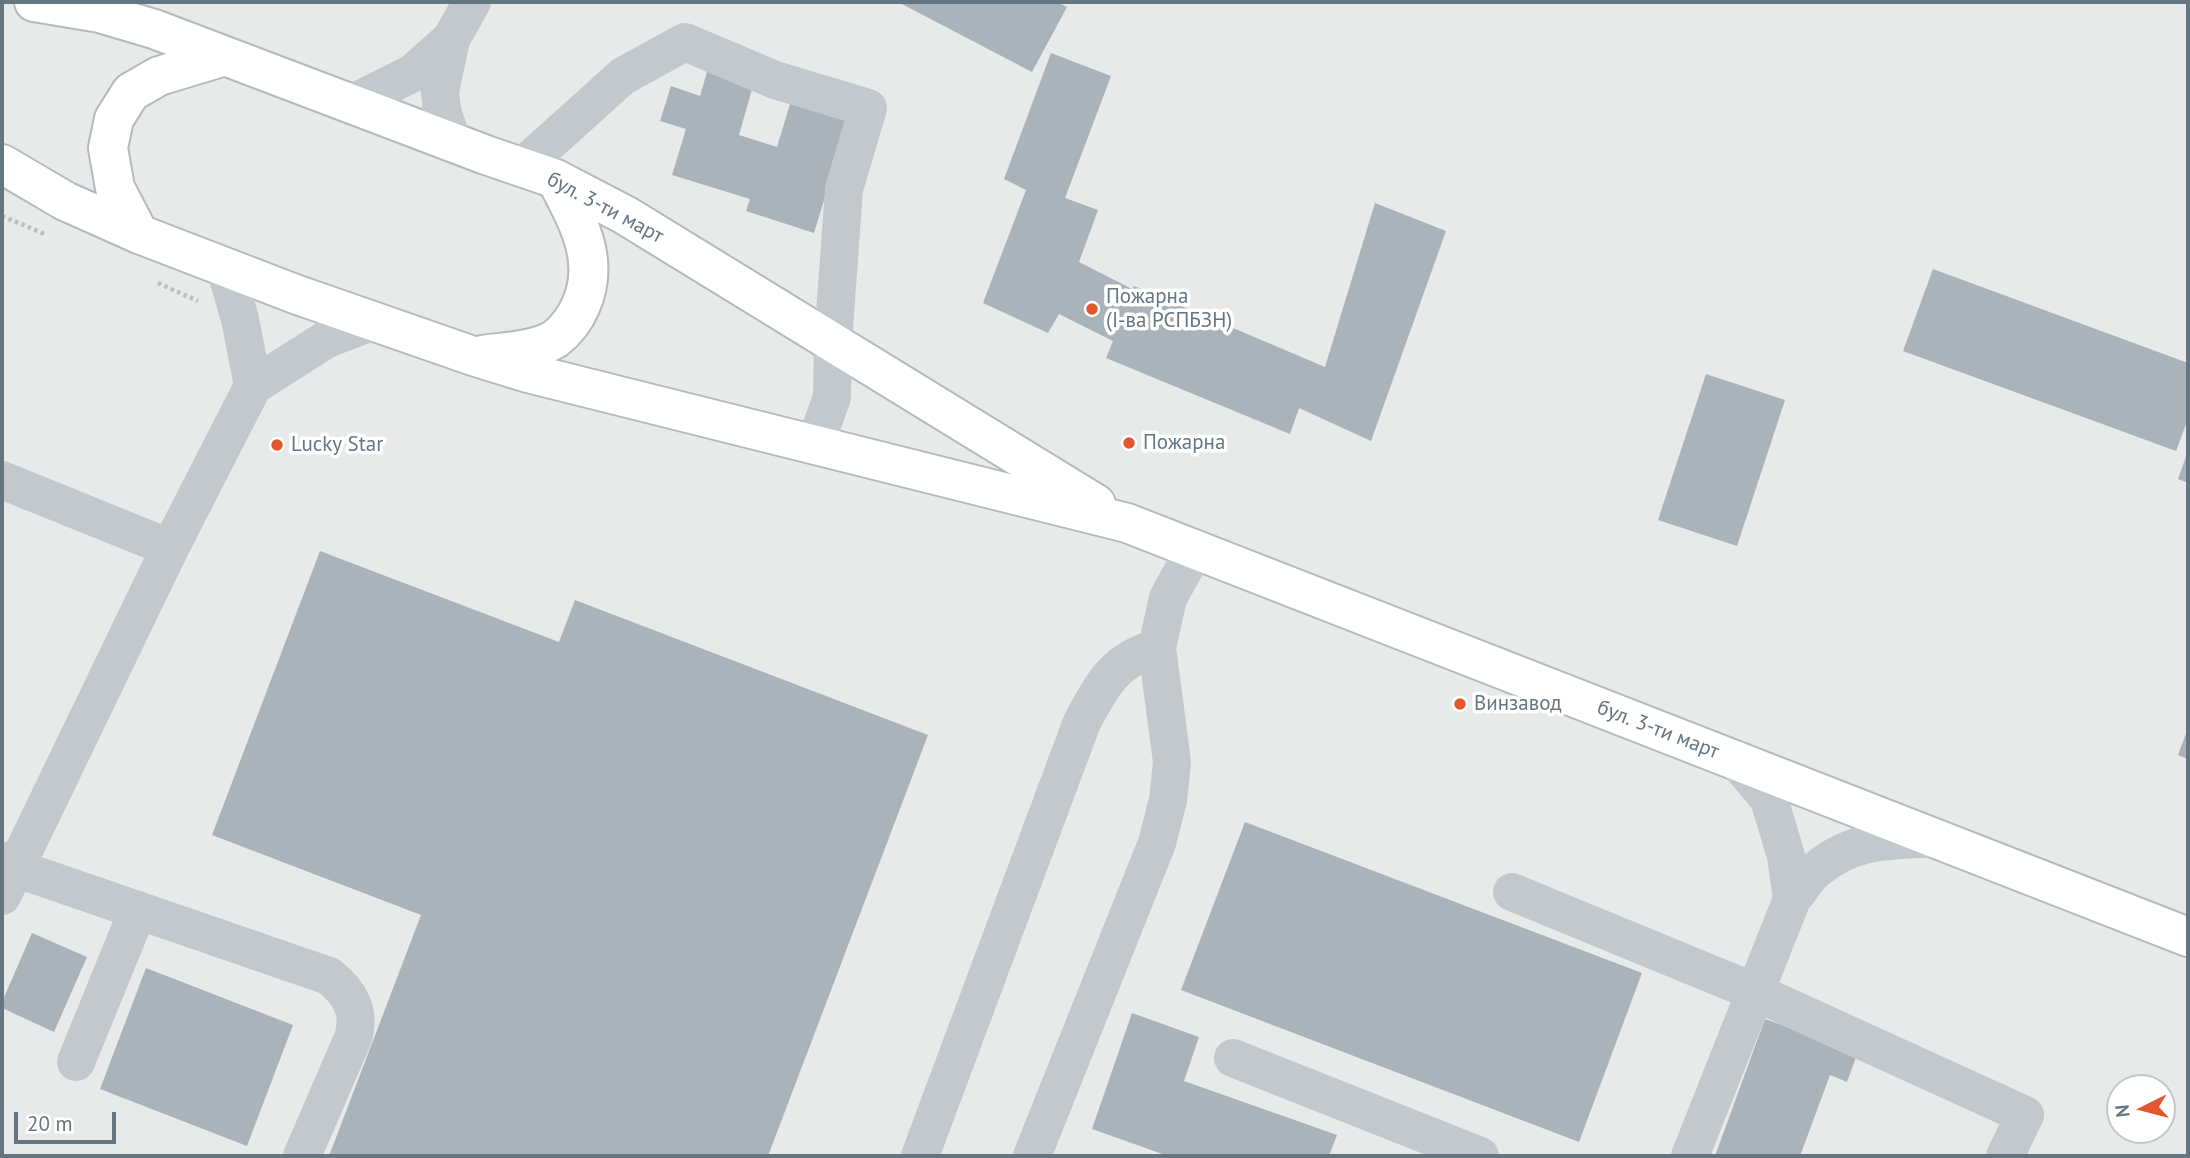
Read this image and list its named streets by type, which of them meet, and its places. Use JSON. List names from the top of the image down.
{
  "streets": {
    "main road": ["бул. 3-ти март"]
  },
  "places": [
    "Пожарна (I-ва РСПБЗН)",
    "Пожарна",
    "Lucky Star",
    "Винзавод"
  ],
  "scale_bar": "20 m",
  "north": "left"
}
